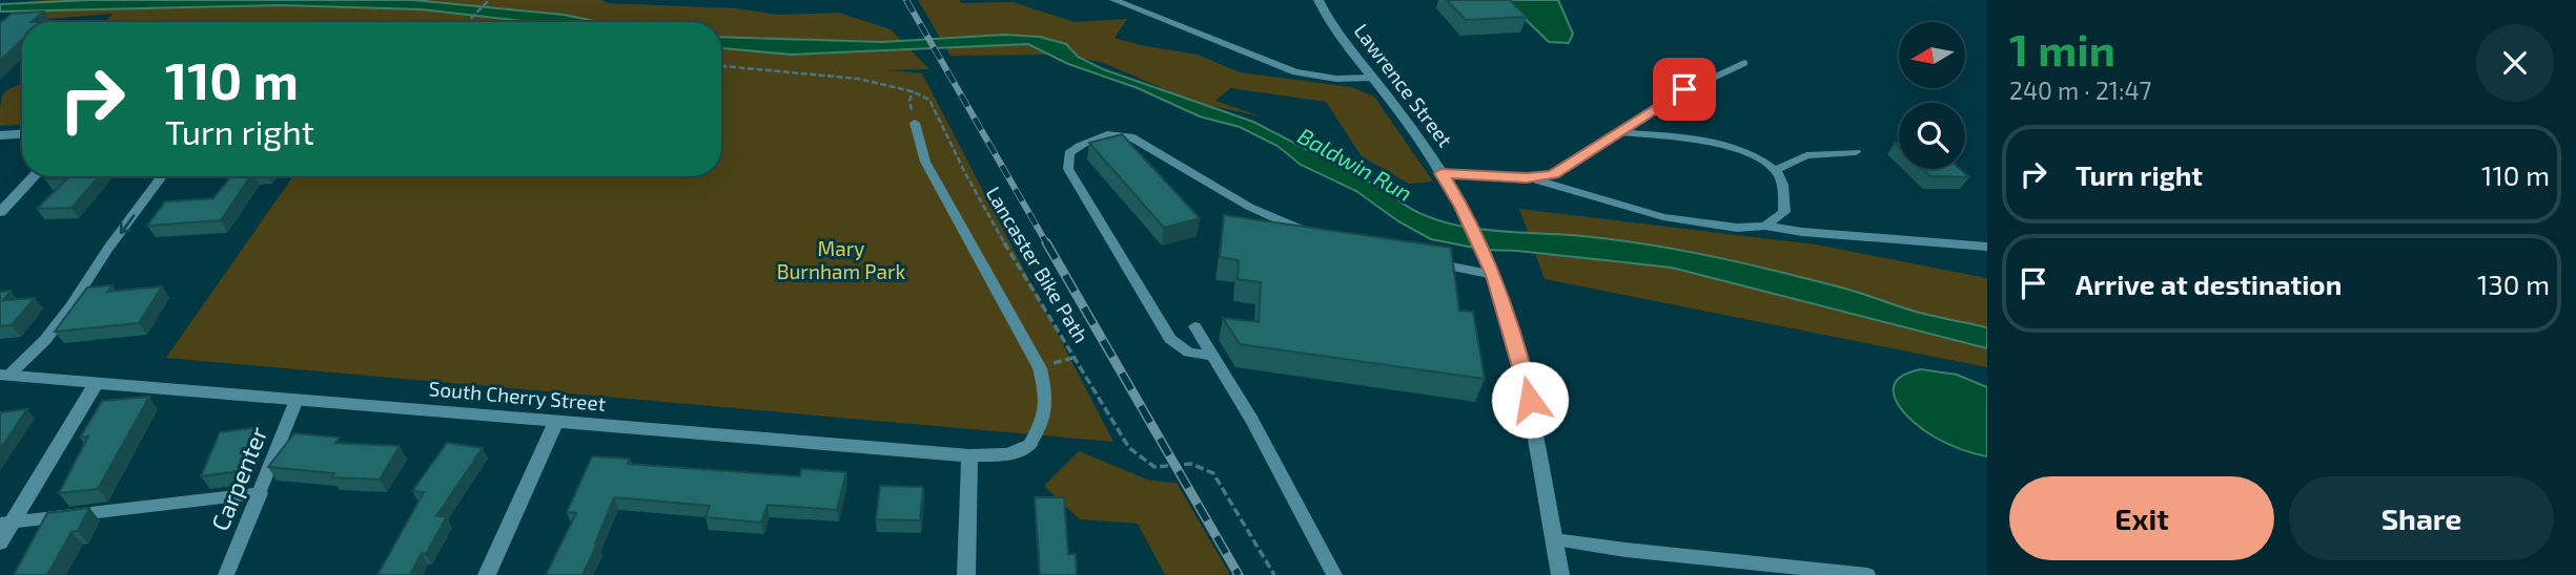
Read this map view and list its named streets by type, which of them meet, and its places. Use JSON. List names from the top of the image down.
{
  "streets": {
    "street": ["Lawrence Street", "South Cherry Street"],
    "lane": ["Carpenter"],
    "path": ["Lancaster Bike Path"]
  },
  "crossings": [
    ["South Cherry Street", "Carpenter"]
  ],
  "water": ["Baldwin Run"],
  "parks": ["Mary Burnham Park"],
  "north": "left",
  "page": {
    "heading": ["1 min", "240 m · 21:47"],
    "turn": ["110 m", "Turn right"],
    "list": [
      {
        "name": "Turn right",
        "value": "110 m"
      },
      {
        "name": "Arrive at destination",
        "value": "130 m"
      }
    ],
    "buttons": ["Exit", "Share"]
  }
}
